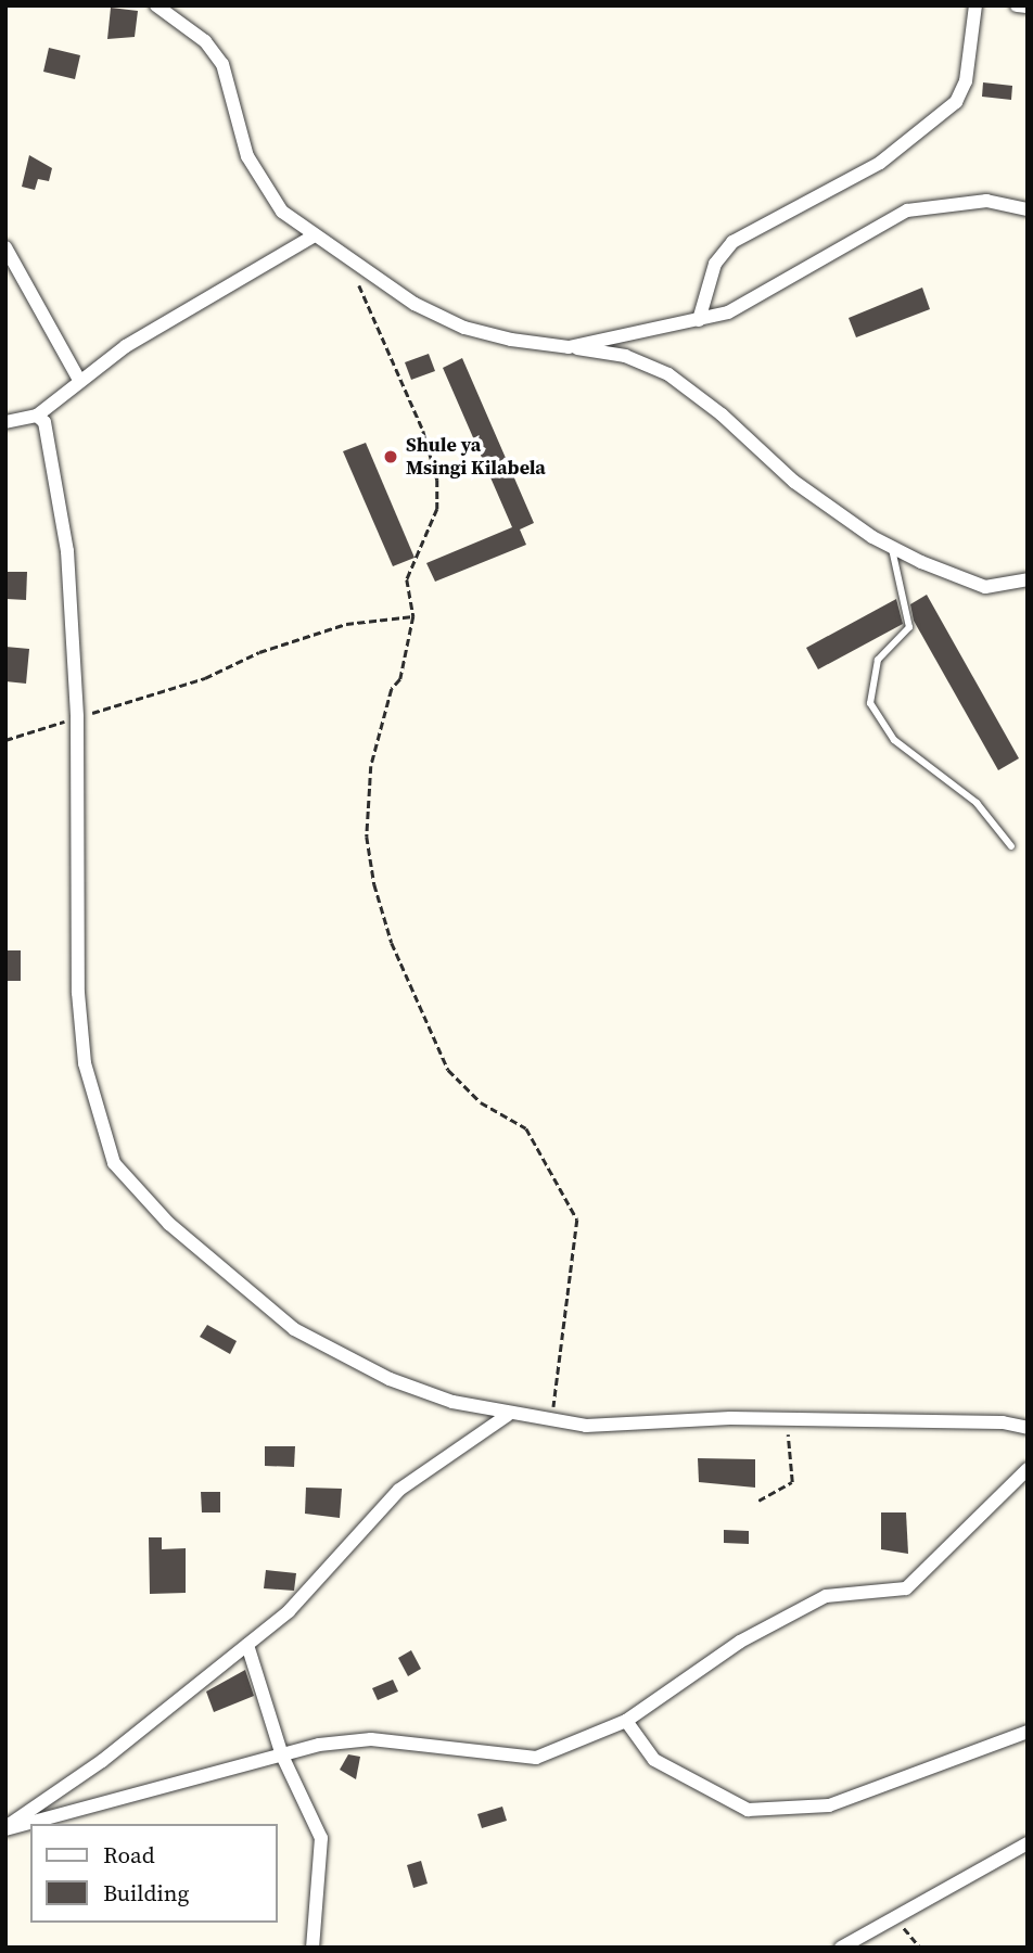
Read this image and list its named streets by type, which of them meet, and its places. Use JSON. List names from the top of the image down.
{
  "places": ["Shule ya Msingi Kilabela"],
  "legend": ["Road", "Building"]
}
